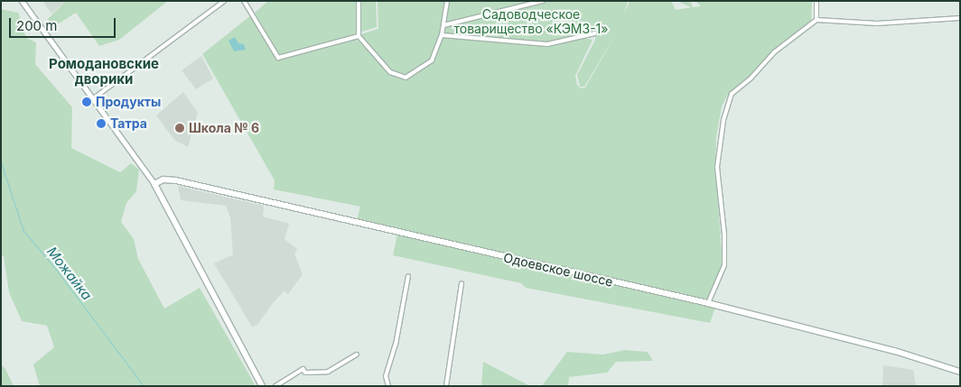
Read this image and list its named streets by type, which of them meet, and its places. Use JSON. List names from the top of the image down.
{
  "streets": {
    "main road": ["Одоевское шоссе"]
  },
  "districts": ["Ромодановские дворики"],
  "water": ["Можайка"],
  "parks": ["Садоводческое товарищество «КЭМЗ-1»"],
  "places": ["Продукты", "Татра", "Школа № 6"],
  "scale_bar": "200 m"
}
